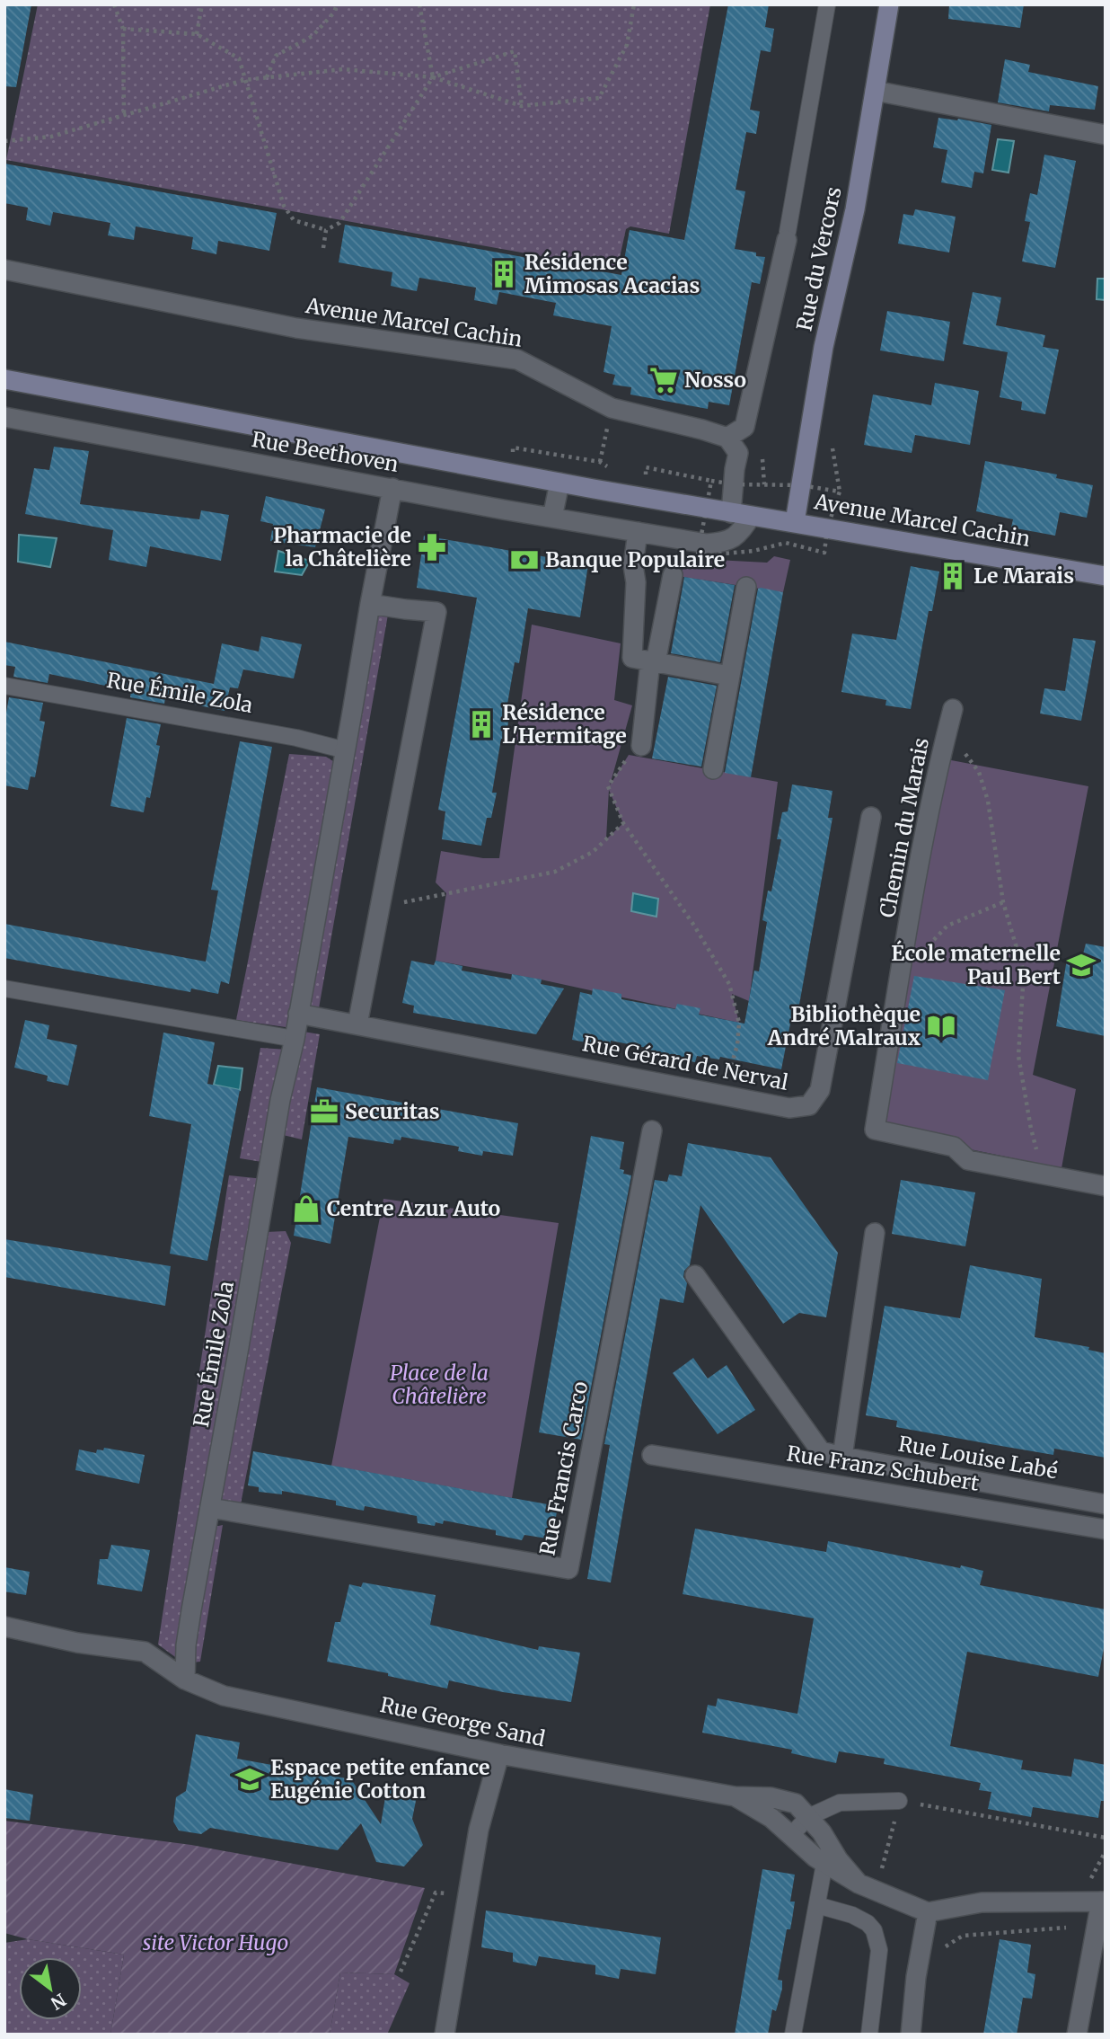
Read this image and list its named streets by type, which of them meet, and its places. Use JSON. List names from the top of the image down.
{
  "streets": {
    "street": [
      "Rue du Vercors",
      "Avenue Marcel Cachin",
      "Rue Beethoven",
      "Rue Émile Zola",
      "Chemin du Marais",
      "Rue Gérard de Nerval",
      "Rue Louise Labé",
      "Rue Francis Carco",
      "Rue Franz Schubert",
      "Rue George Sand"
    ]
  },
  "crossings": [
    ["Rue du Vercors", "Avenue Marcel Cachin"],
    ["Avenue Marcel Cachin", "Rue Beethoven"],
    ["Rue Beethoven", "Rue Émile Zola"],
    ["Rue Émile Zola", "Rue Gérard de Nerval"],
    ["Rue Émile Zola", "Rue Francis Carco"],
    ["Rue Émile Zola", "Rue George Sand"]
  ],
  "parks": ["Place de la Châtelière", "site Victor Hugo"],
  "places": {
    "building": ["Résidence Mimosas Acacias", "Le Marais", "Résidence L'Hermitage"],
    "supermarket": ["Nosso"],
    "pharmacy": ["Pharmacie de la Châtelière"],
    "bank": ["Banque Populaire"],
    "school or university": ["École maternelle Paul Bert", "Espace petite enfance Eugénie Cotton"],
    "library": ["Bibliothèque André Malraux"],
    "office": ["Securitas"],
    "shop": ["Centre Azur Auto"]
  },
  "north": "bottom right"
}
